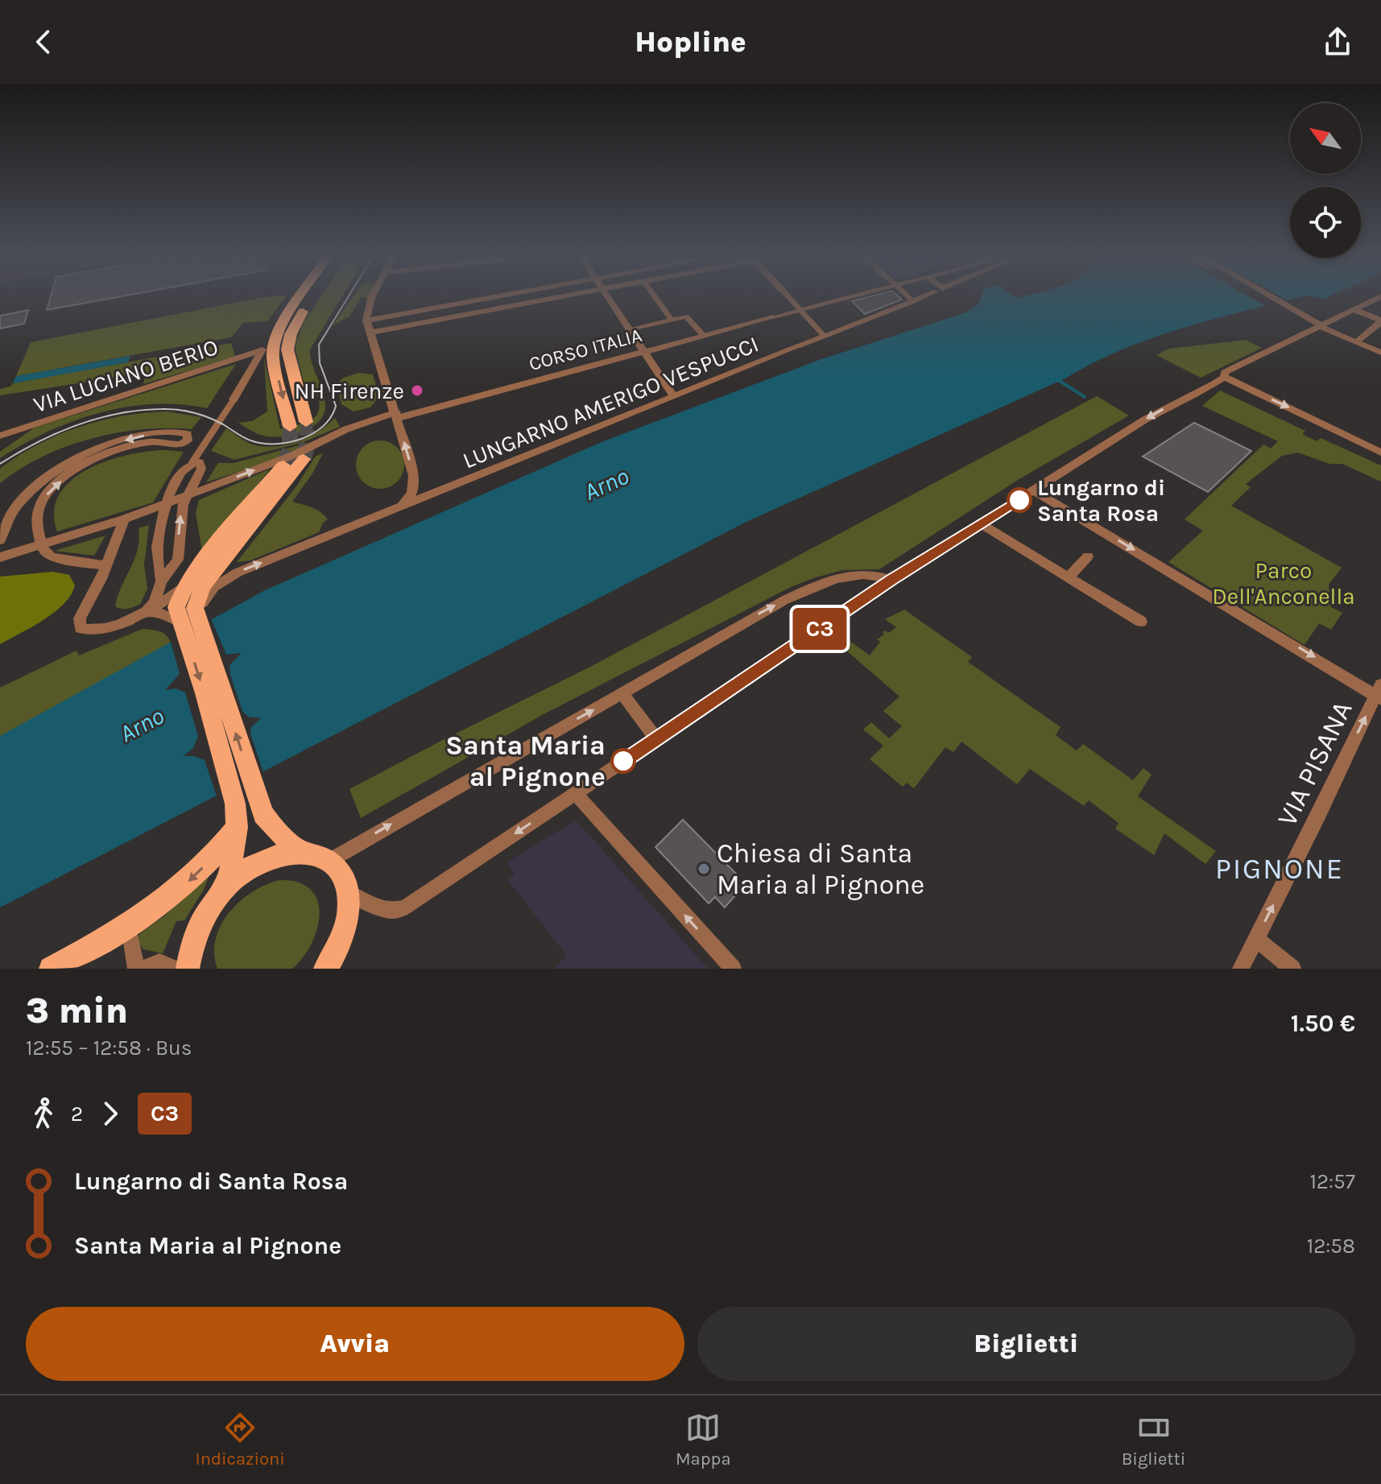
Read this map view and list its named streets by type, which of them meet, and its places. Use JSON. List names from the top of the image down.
{
  "streets": {
    "street": [
      "CORSO ITALIA",
      "VIA LUCIANO BERIO",
      "LUNGARNO AMERIGO VESPUCCI",
      "VIA PISANA"
    ]
  },
  "one_way": ["VIA PISANA"],
  "districts": ["PIGNONE"],
  "water": ["Arno"],
  "parks": ["Parco Dell'Anconella"],
  "places": [
    "NH Firenze",
    "Lungarno di Santa Rosa",
    "Santa Maria al Pignone",
    "Chiesa di Santa Maria al Pignone"
  ],
  "lines": ["bus line C3"],
  "north": "top left",
  "page": {
    "header": "Hopline",
    "on_map": "C3",
    "heading": ["3 min", "12:55 – 12:58 · Bus", "1.50 €"],
    "legs": ["2", "C3"],
    "list": [
      {
        "name": "Lungarno di Santa Rosa",
        "value": "12:57"
      },
      {
        "name": "Santa Maria al Pignone",
        "value": "12:58"
      }
    ],
    "buttons": ["Avvia", "Biglietti"],
    "tabs": ["Indicazioni", "Mappa", "Biglietti"]
  }
}
